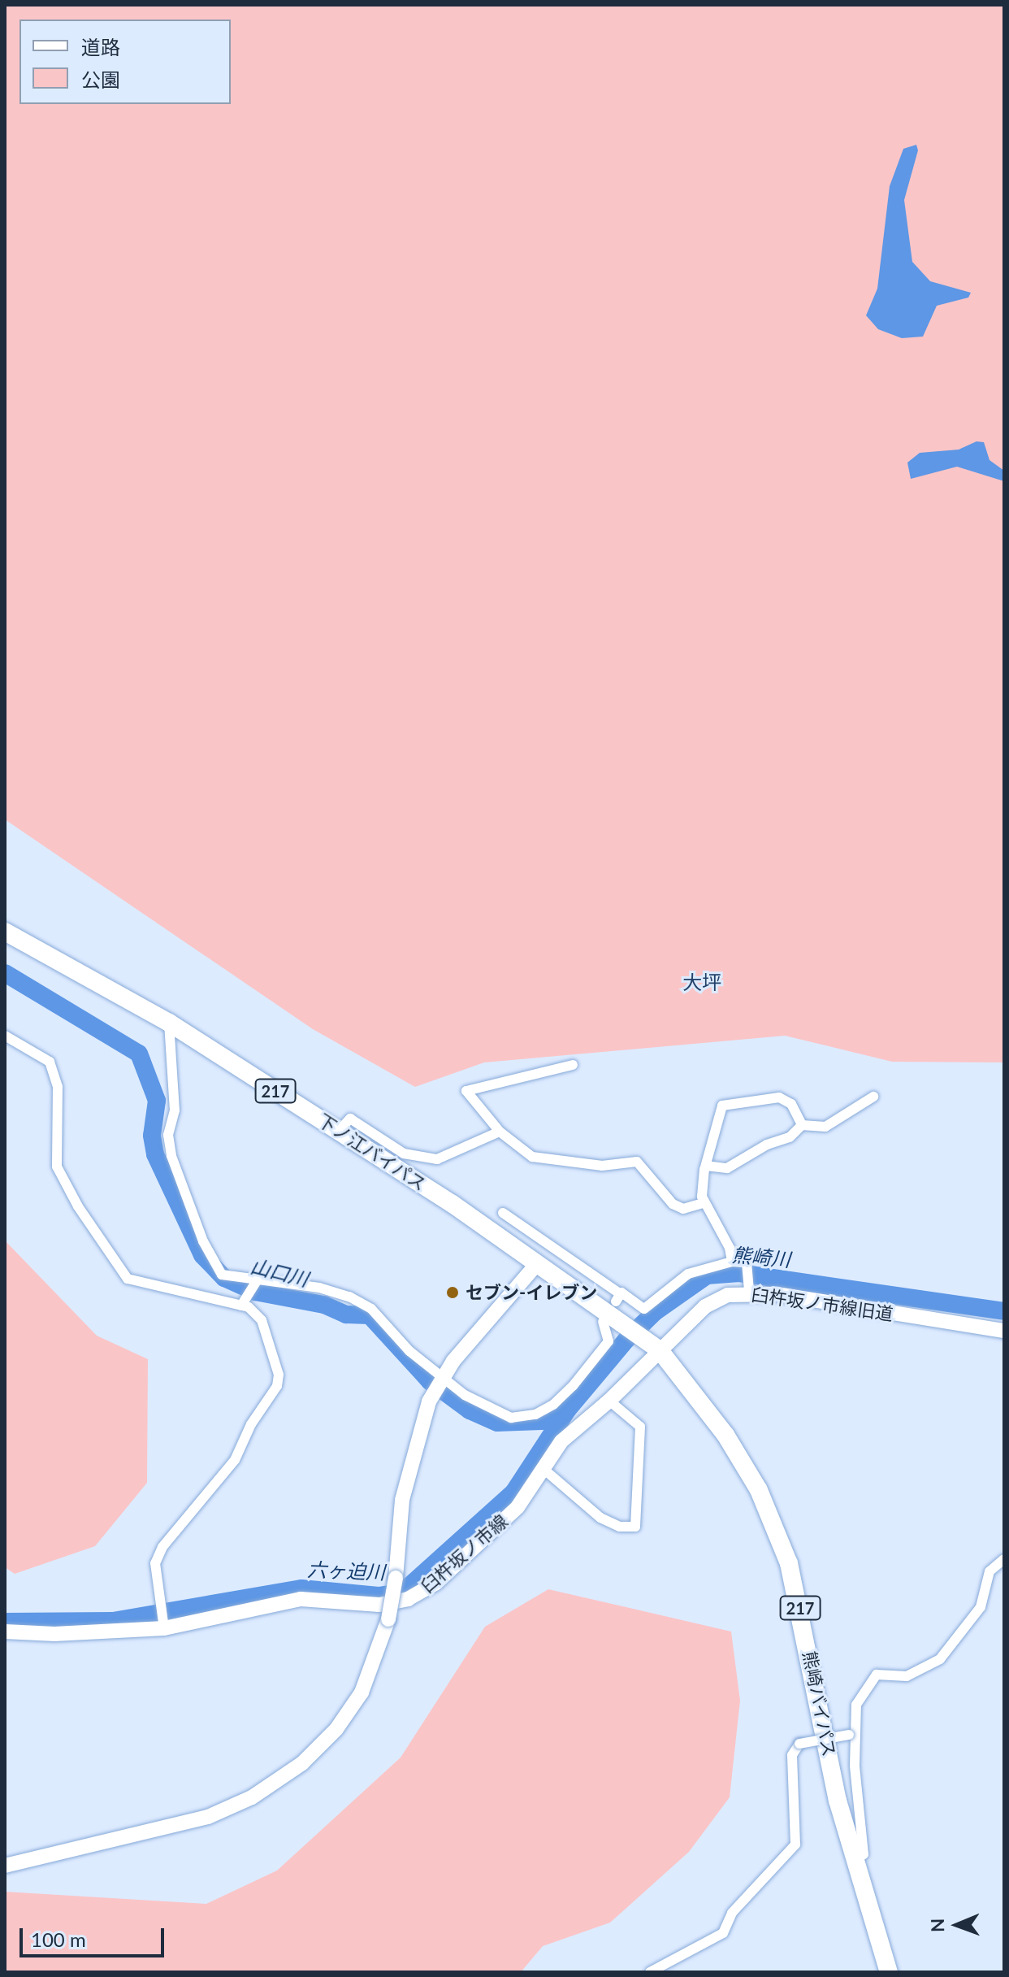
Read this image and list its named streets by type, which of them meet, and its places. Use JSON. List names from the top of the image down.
{
  "streets": {
    "highway": ["217", "下ノ江バイパス", "熊崎バイパス"],
    "main road": ["臼杵坂ノ市線旧道", "臼杵坂ノ市線"]
  },
  "crossings": [
    ["下ノ江バイパス", "臼杵坂ノ市線旧道"],
    ["下ノ江バイパス", "臼杵坂ノ市線"],
    ["下ノ江バイパス", "熊崎バイパス"],
    ["臼杵坂ノ市線旧道", "臼杵坂ノ市線"],
    ["臼杵坂ノ市線旧道", "熊崎バイパス"],
    ["臼杵坂ノ市線", "熊崎バイパス"]
  ],
  "districts": ["大坪"],
  "water": ["熊崎川", "山口川", "六ヶ迫川"],
  "places": ["セブン-イレブン"],
  "legend": ["道路", "公園"],
  "scale_bar": "100 m",
  "north": "left"
}
